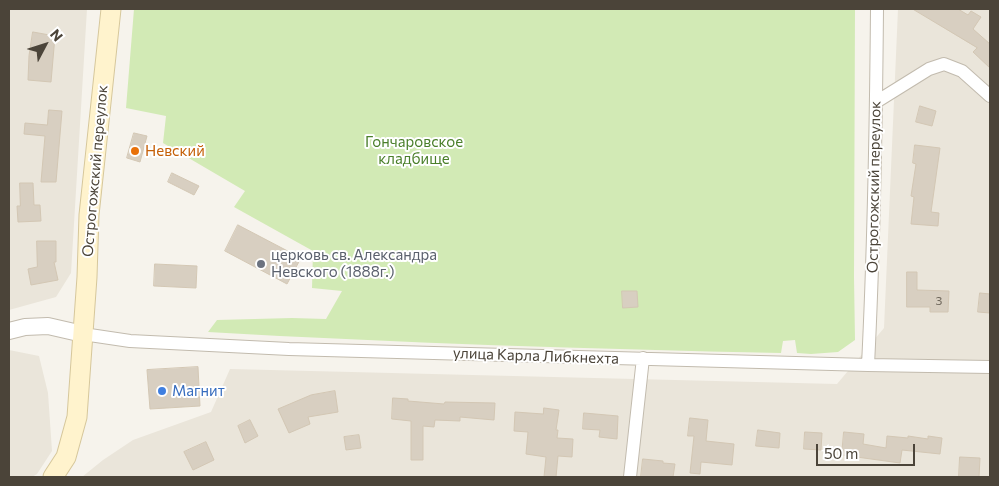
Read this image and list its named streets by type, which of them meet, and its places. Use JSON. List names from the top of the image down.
{
  "streets": {
    "main road": ["Острогожский переулок"],
    "street": ["улица Карла Либкнехта"]
  },
  "crossings": [
    ["Острогожский переулок", "улица Карла Либкнехта"]
  ],
  "parks": ["Гончаровское кладбище"],
  "places": ["Невский", "церковь св. Александра Невского (1888г.)", "Магнит"],
  "house_numbers": ["3"],
  "scale_bar": "50 m",
  "north": "top right"
}
